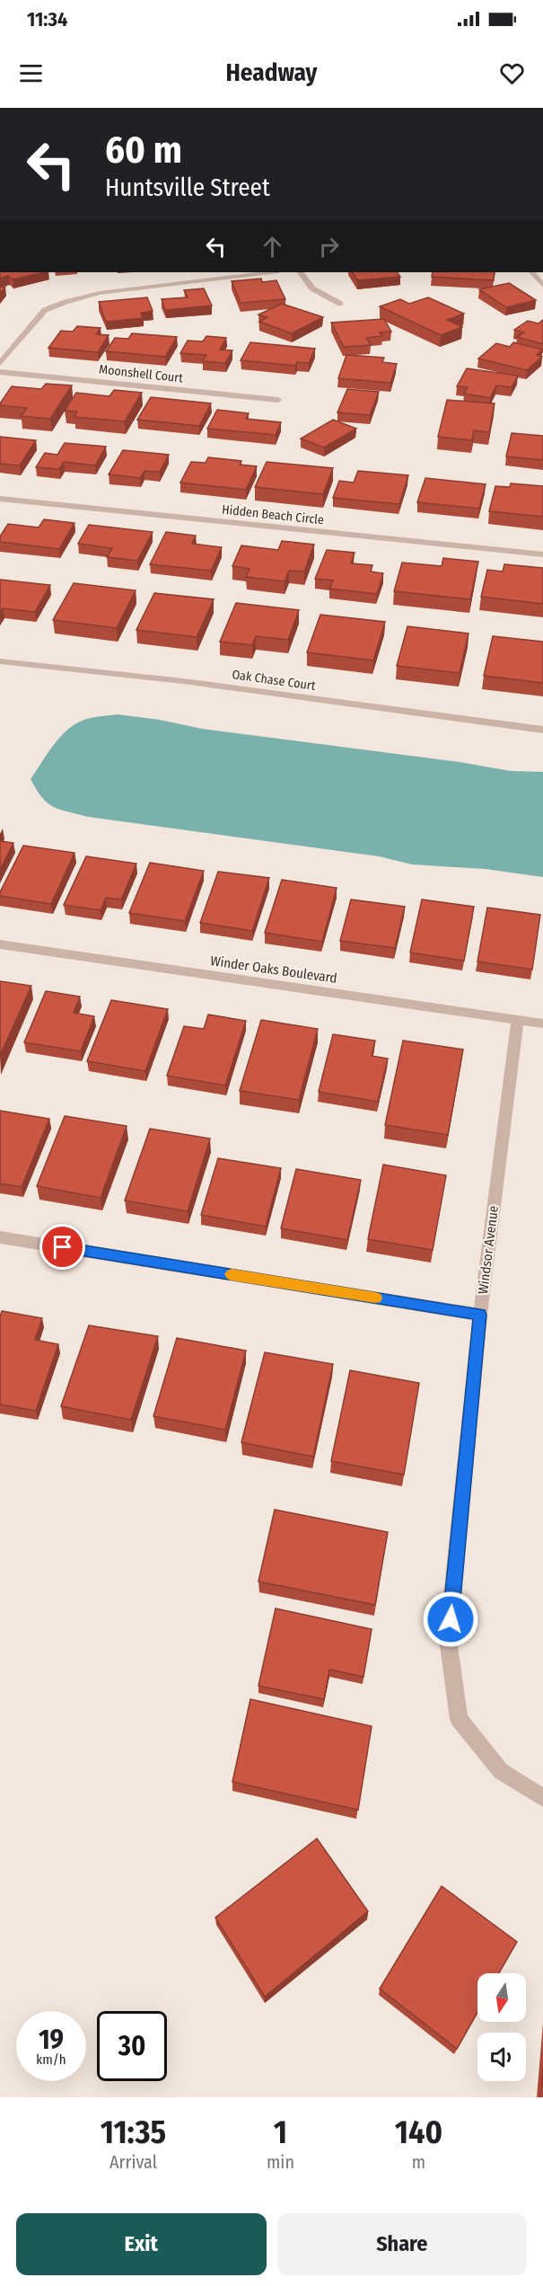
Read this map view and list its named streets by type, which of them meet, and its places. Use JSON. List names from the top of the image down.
{
  "streets": {
    "street": [
      "Moonshell Court",
      "Hidden Beach Circle",
      "Oak Chase Court",
      "Winder Oaks Boulevard",
      "Windsor Avenue"
    ]
  },
  "crossings": [
    ["Winder Oaks Boulevard", "Windsor Avenue"]
  ],
  "north": "bottom",
  "page": {
    "status": "11:34",
    "header": "Headway",
    "turn": ["60 m", "Huntsville Street"],
    "speed": "19 km/h",
    "limit": "30",
    "eta": [
      "11:35",
      "Arrival",
      "1",
      "min",
      "140",
      "m"
    ],
    "buttons": ["Exit", "Share"]
  }
}
